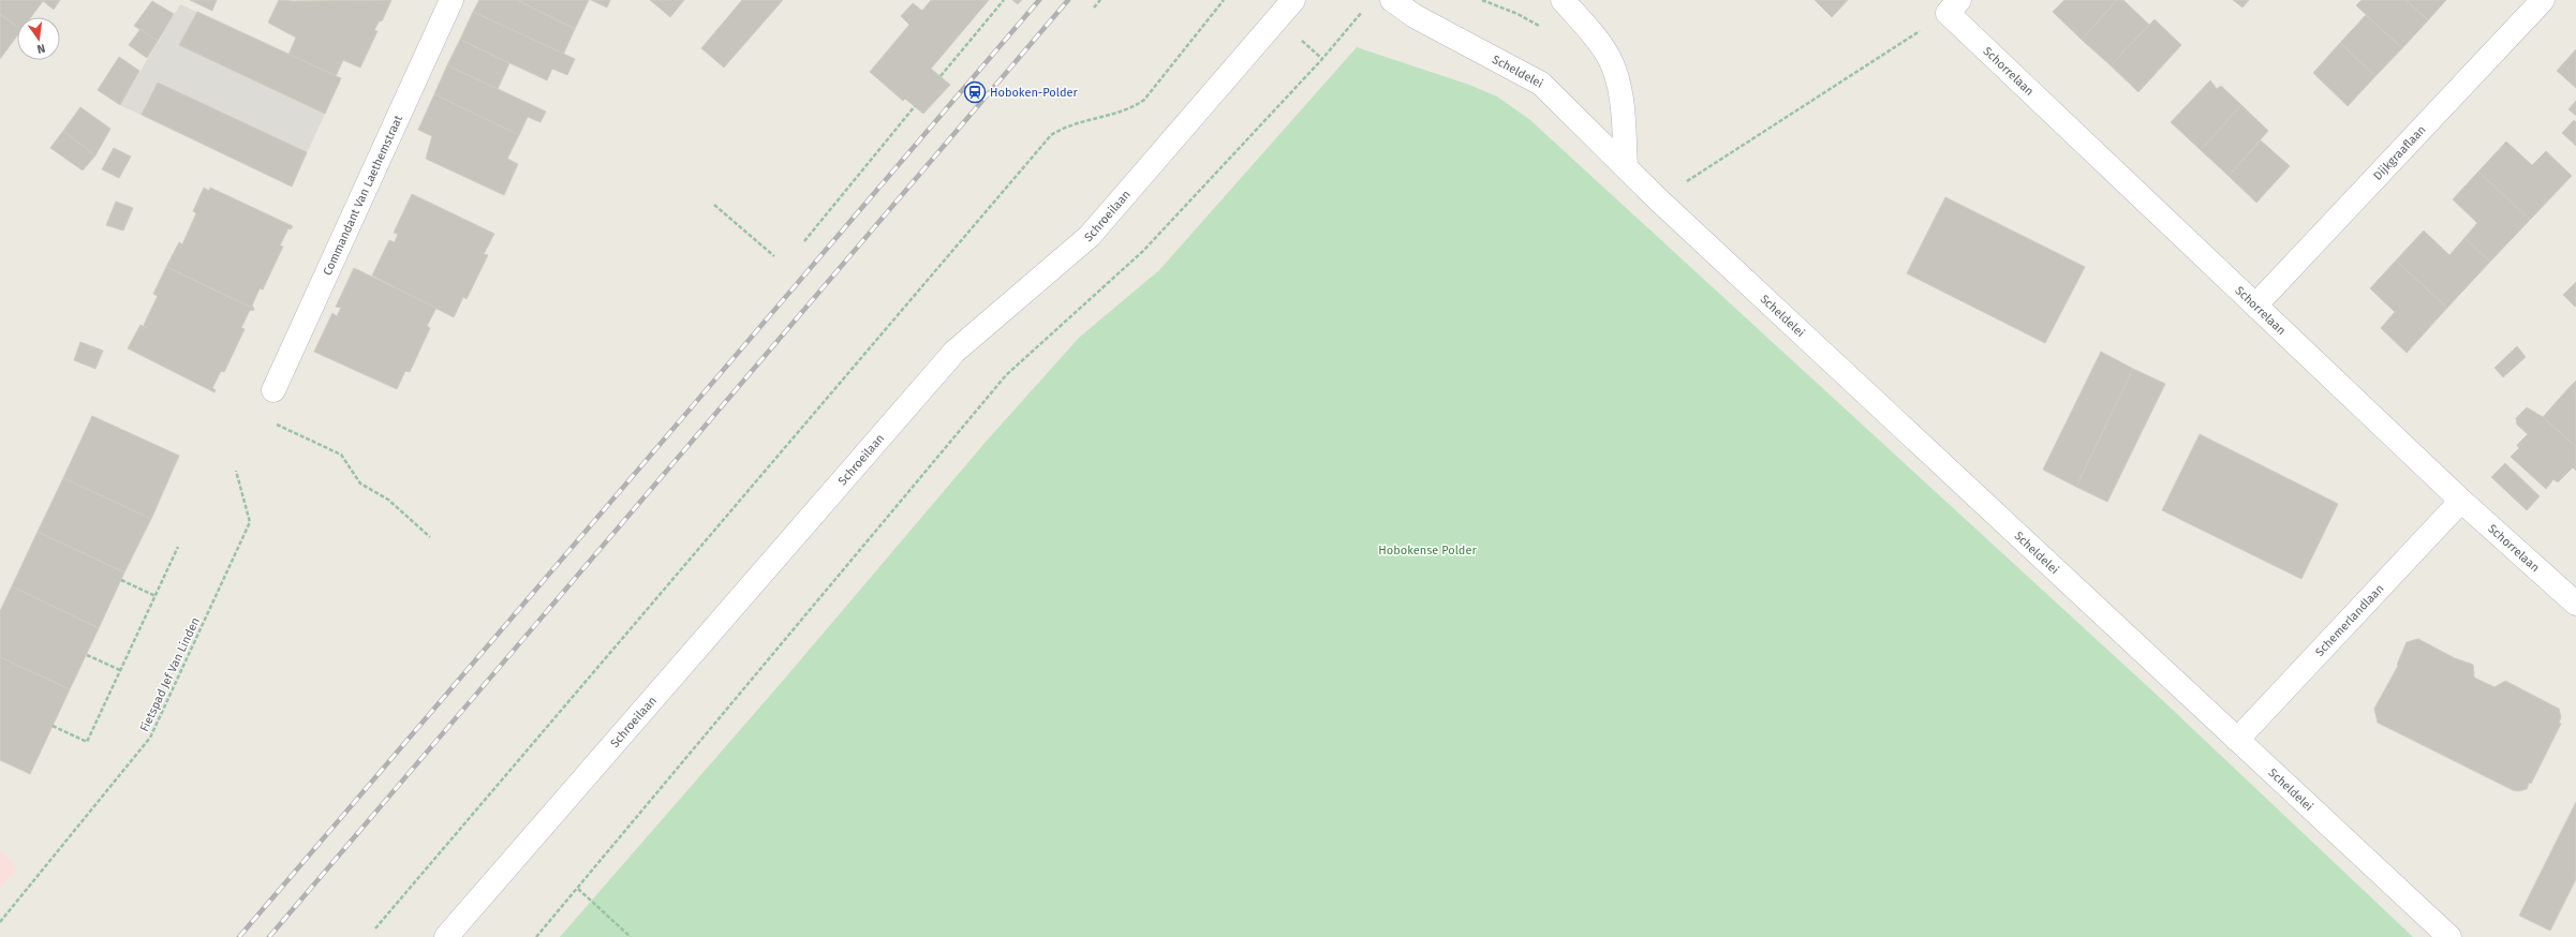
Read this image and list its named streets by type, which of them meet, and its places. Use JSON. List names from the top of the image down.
{
  "streets": {
    "street": [
      "Schorrelaan",
      "Scheldelei",
      "Dijkgraaflaan",
      "Commandant Van Laethemstraat",
      "Schroeilaan",
      "Schemerlandlaan"
    ],
    "path": ["Fietspad Jef Van Linden"]
  },
  "crossings": [
    ["Schorrelaan", "Dijkgraaflaan"],
    ["Schorrelaan", "Schemerlandlaan"],
    ["Scheldelei", "Schemerlandlaan"]
  ],
  "parks": ["Hobokense Polder"],
  "places": {
    "station": ["Hoboken-Polder"]
  },
  "north": "bottom"
}
